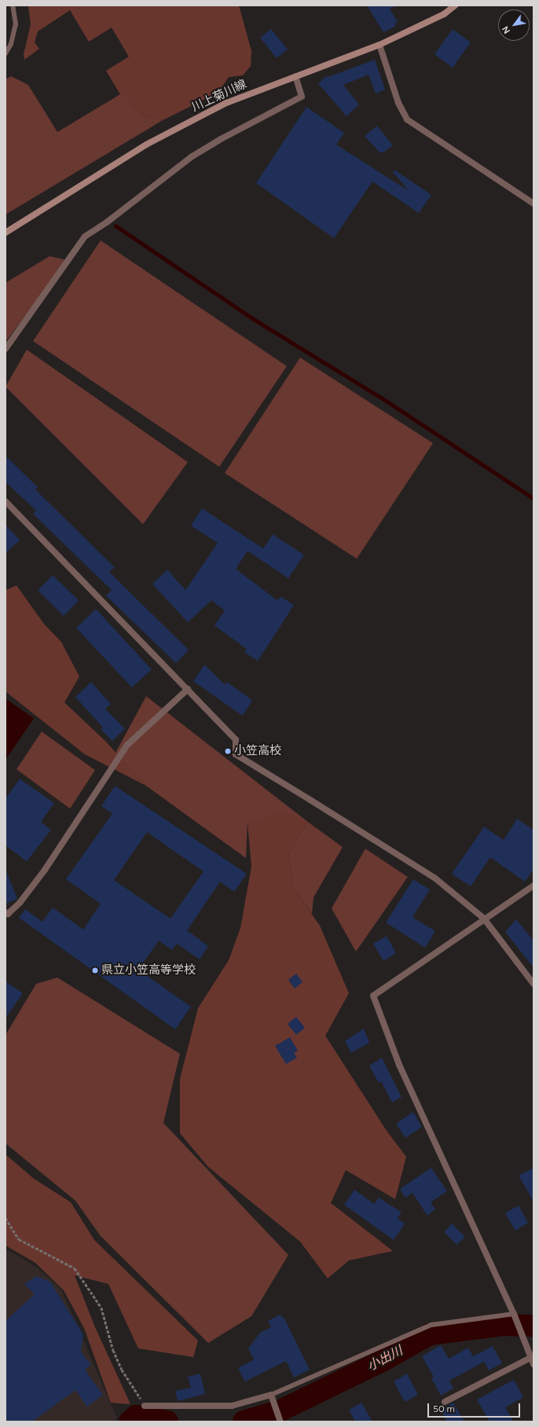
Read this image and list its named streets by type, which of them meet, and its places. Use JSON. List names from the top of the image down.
{
  "streets": {
    "main road": ["川上菊川線"]
  },
  "water": ["小出川"],
  "places": ["小笠高校", "県立小笠高等学校"],
  "scale_bar": "50 m",
  "north": "bottom left"
}
